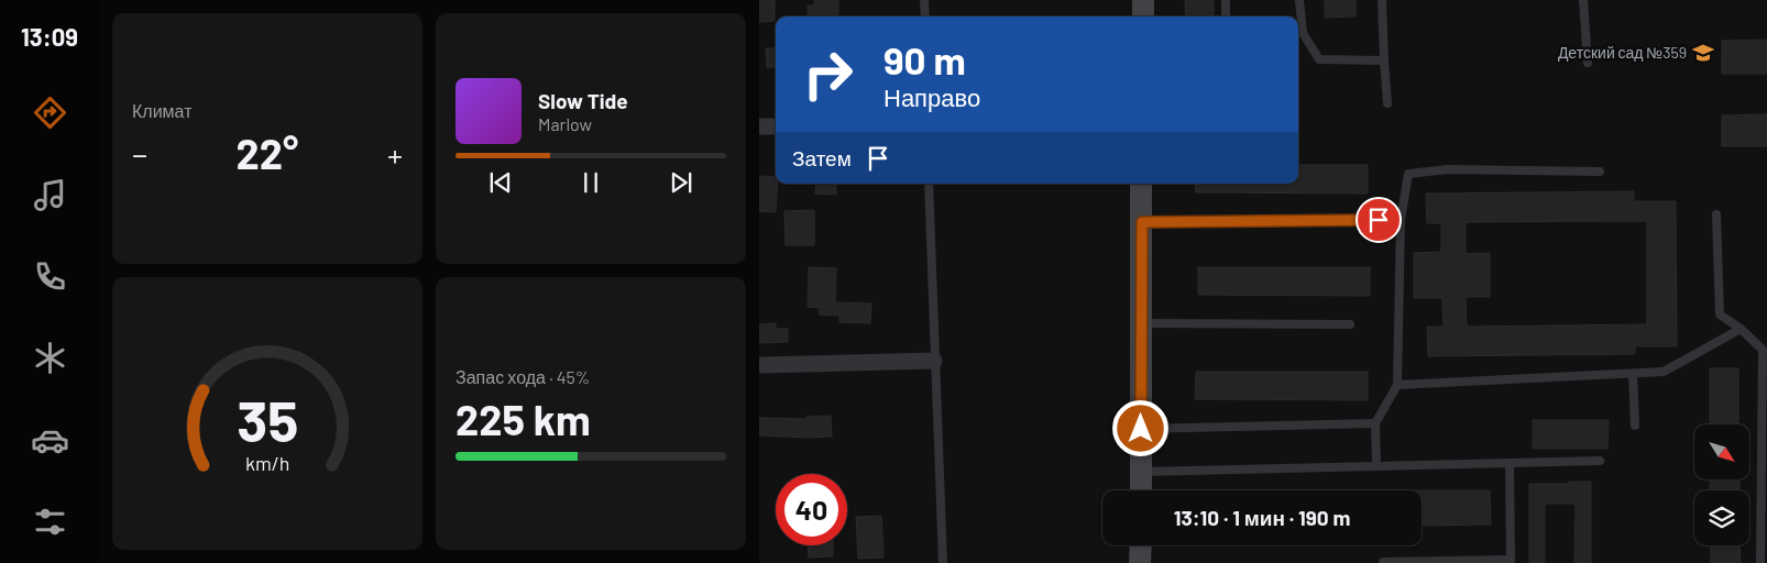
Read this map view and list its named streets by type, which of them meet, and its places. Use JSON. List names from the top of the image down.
{
  "places": {
    "school or university": ["Детский сад №359"]
  },
  "north": "bottom right",
  "page": {
    "tabs": "13:09",
    "tile": [
      "Климат",
      ["Запас хода · 45%", "225 km"]
    ],
    "turn": ["90 m", "Направо"],
    "song": ["Slow Tide", "Marlow"],
    "heat": ["−", "22°", "+"],
    "then": "Затем",
    "limit": "40",
    "trip": "13:10 · 1 мин · 190 m",
    "gauge": ["35", "km/h"]
  }
}
